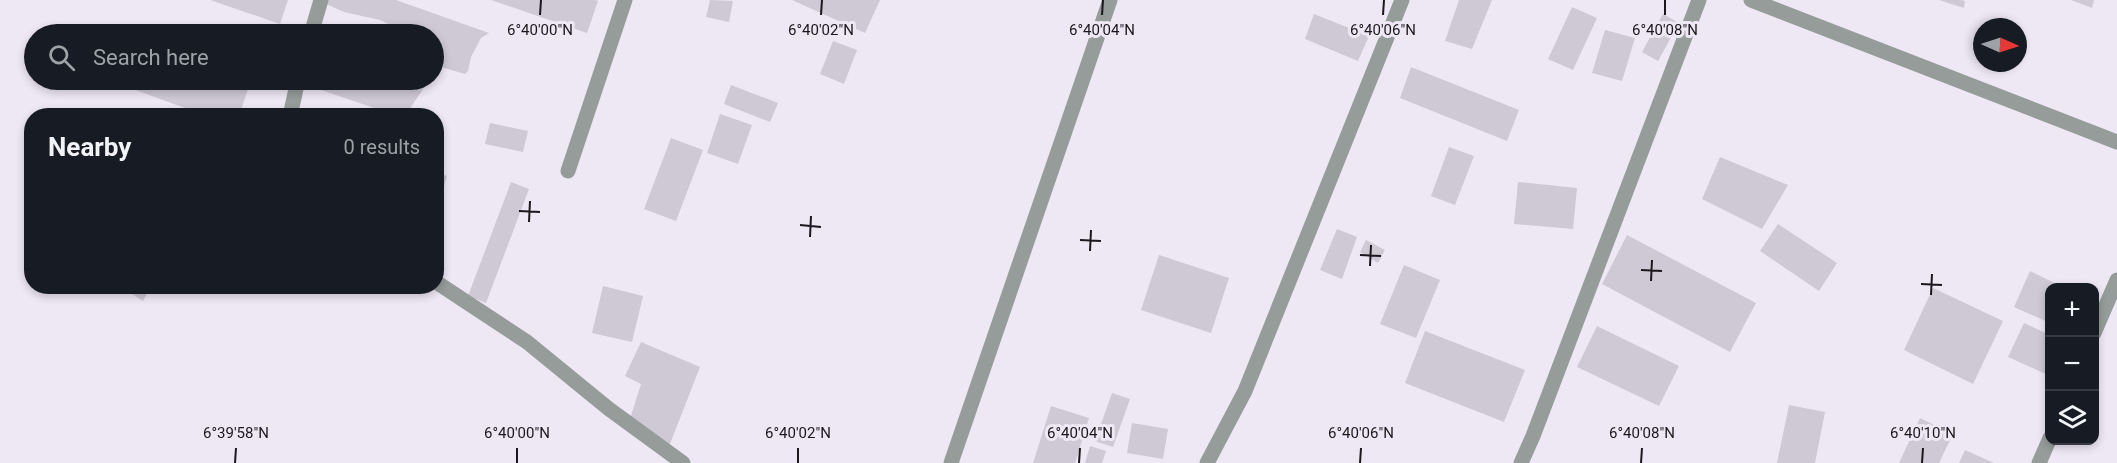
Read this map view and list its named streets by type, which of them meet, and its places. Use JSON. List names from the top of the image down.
{
  "north": "right",
  "page": {
    "search": "Search here",
    "heading": ["Nearby", "0 results"],
    "map_buttons": ["+", "−"]
  },
  "coordinates": [
    "6°40'00\"N",
    "6°40'02\"N",
    "6°40'04\"N",
    "6°40'06\"N",
    "6°40'08\"N",
    "6°39'58\"N",
    "6°40'10\"N"
  ]
}
